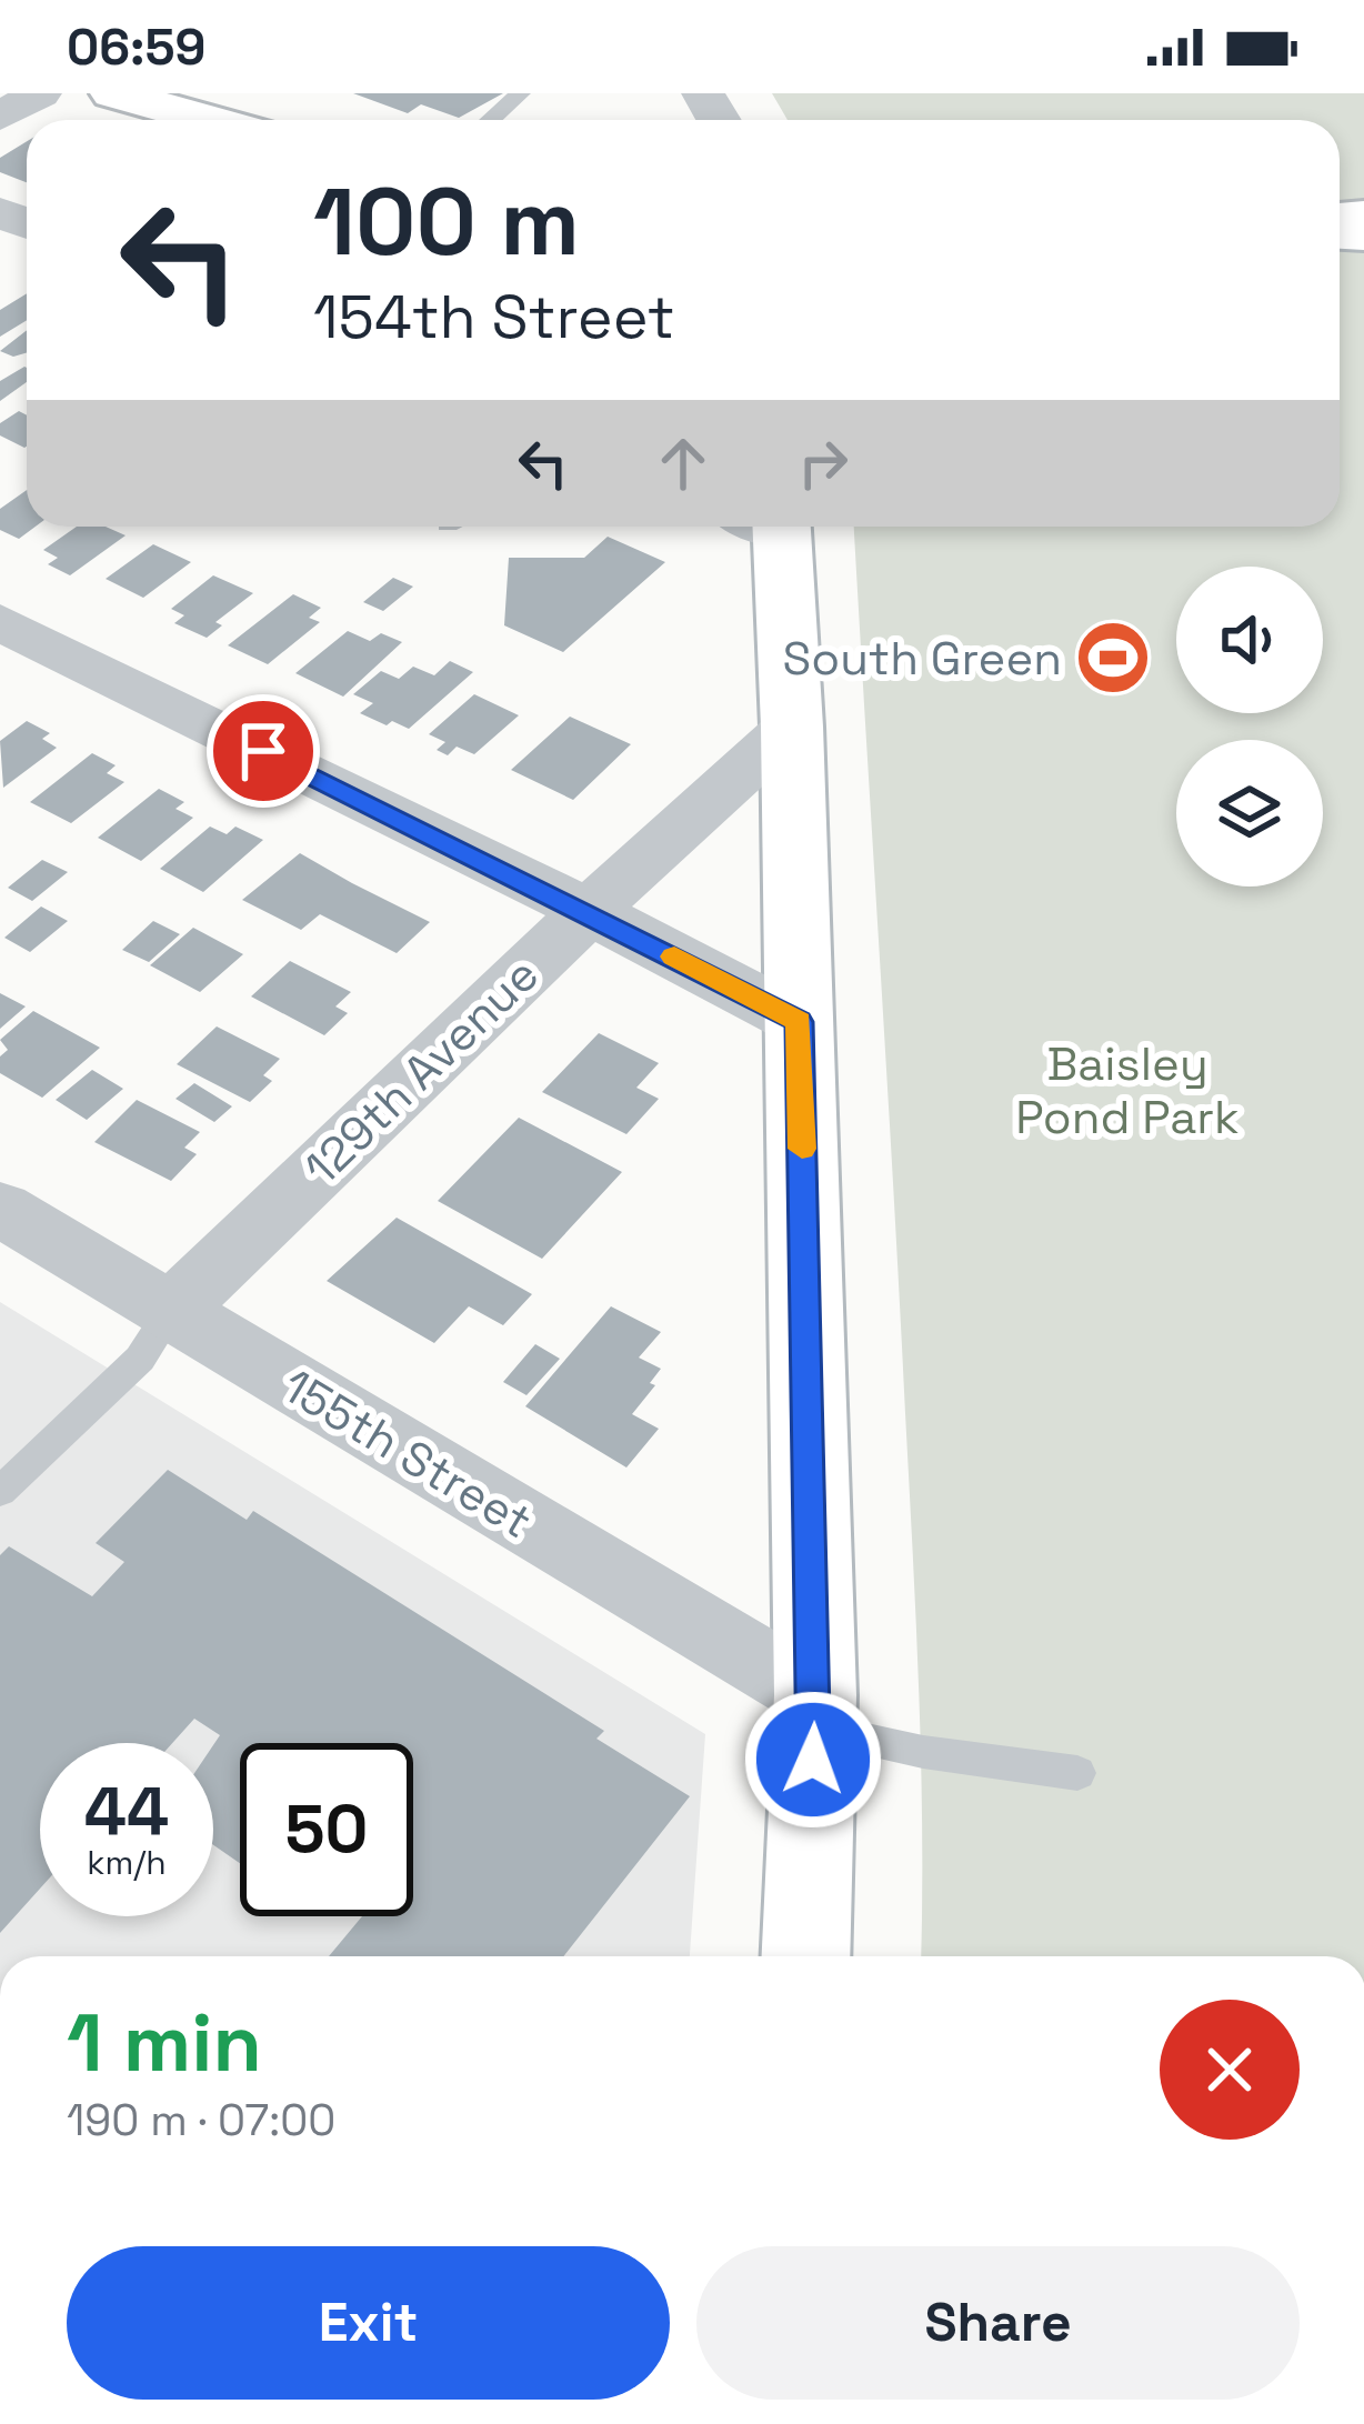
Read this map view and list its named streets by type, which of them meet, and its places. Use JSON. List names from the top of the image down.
{
  "streets": {
    "street": ["129th Avenue", "155th Street"]
  },
  "crossings": [
    ["129th Avenue", "155th Street"]
  ],
  "parks": ["Baisley Pond Park"],
  "places": {
    "sports": ["South Green"]
  },
  "page": {
    "status": "06:59",
    "turn": ["100 m", "154th Street"],
    "speed": "44 km/h",
    "limit": "50",
    "heading": ["1 min", "190 m · 07:00"],
    "buttons": ["Exit", "Share"]
  }
}
